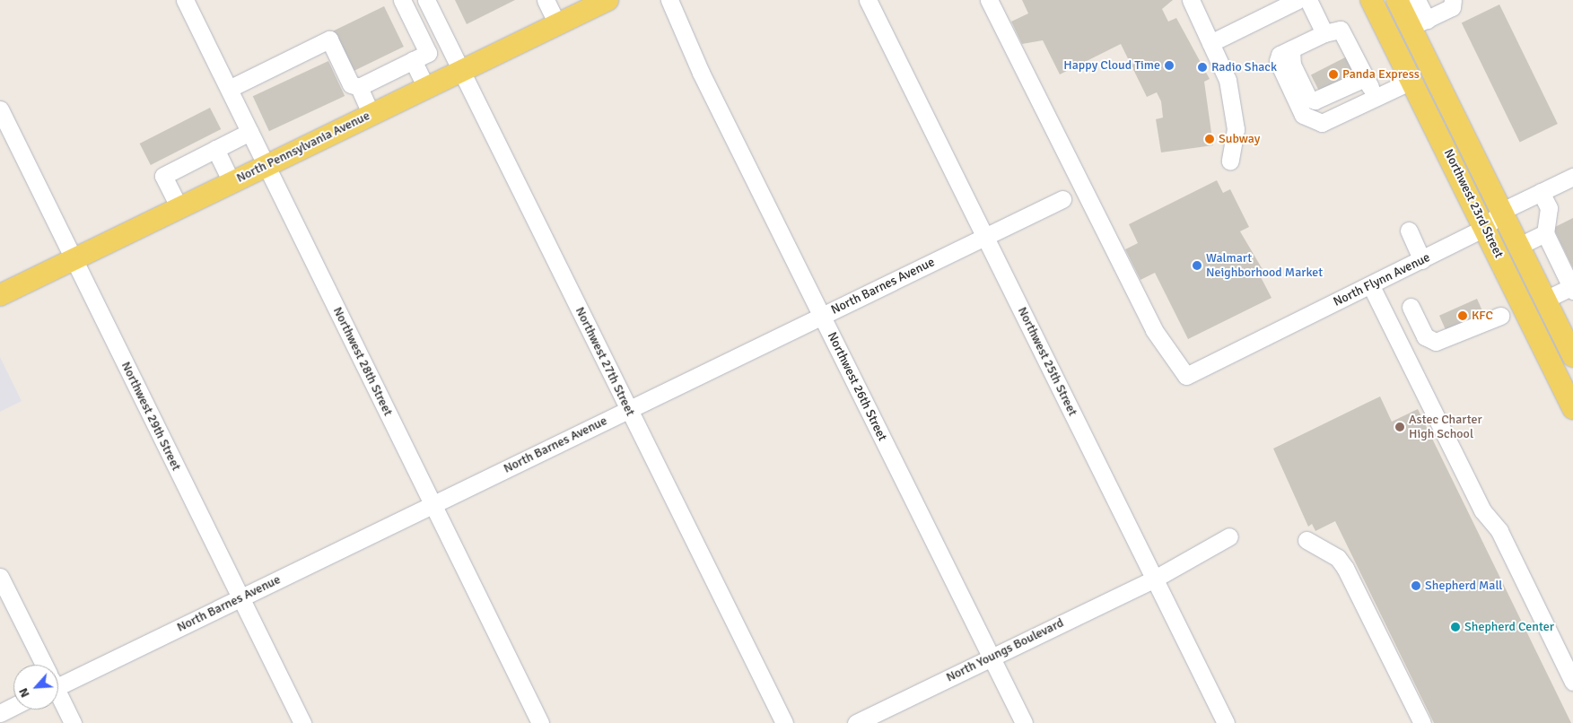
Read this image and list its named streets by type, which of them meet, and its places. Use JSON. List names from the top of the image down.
{
  "streets": {
    "main road": ["North Pennsylvania Avenue", "Northwest 23rd Street"],
    "street": [
      "North Flynn Avenue",
      "North Barnes Avenue",
      "Northwest 28th Street",
      "Northwest 27th Street",
      "Northwest 25th Street",
      "Northwest 26th Street",
      "Northwest 29th Street",
      "North Youngs Boulevard"
    ]
  },
  "crossings": [
    ["North Pennsylvania Avenue", "Northwest 28th Street"],
    ["North Pennsylvania Avenue", "Northwest 27th Street"],
    ["North Pennsylvania Avenue", "Northwest 29th Street"],
    ["Northwest 23rd Street", "North Flynn Avenue"],
    ["North Barnes Avenue", "Northwest 28th Street"],
    ["North Barnes Avenue", "Northwest 27th Street"],
    ["North Barnes Avenue", "Northwest 25th Street"],
    ["North Barnes Avenue", "Northwest 26th Street"],
    ["North Barnes Avenue", "Northwest 29th Street"],
    ["Northwest 25th Street", "North Youngs Boulevard"],
    ["Northwest 26th Street", "North Youngs Boulevard"]
  ],
  "places": [
    "Happy Cloud Time",
    "Radio Shack",
    "Panda Express",
    "Subway",
    "Walmart Neighborhood Market",
    "KFC",
    "Astec Charter High School",
    "Shepherd Mall",
    "Shepherd Center"
  ],
  "north": "bottom left"
}
